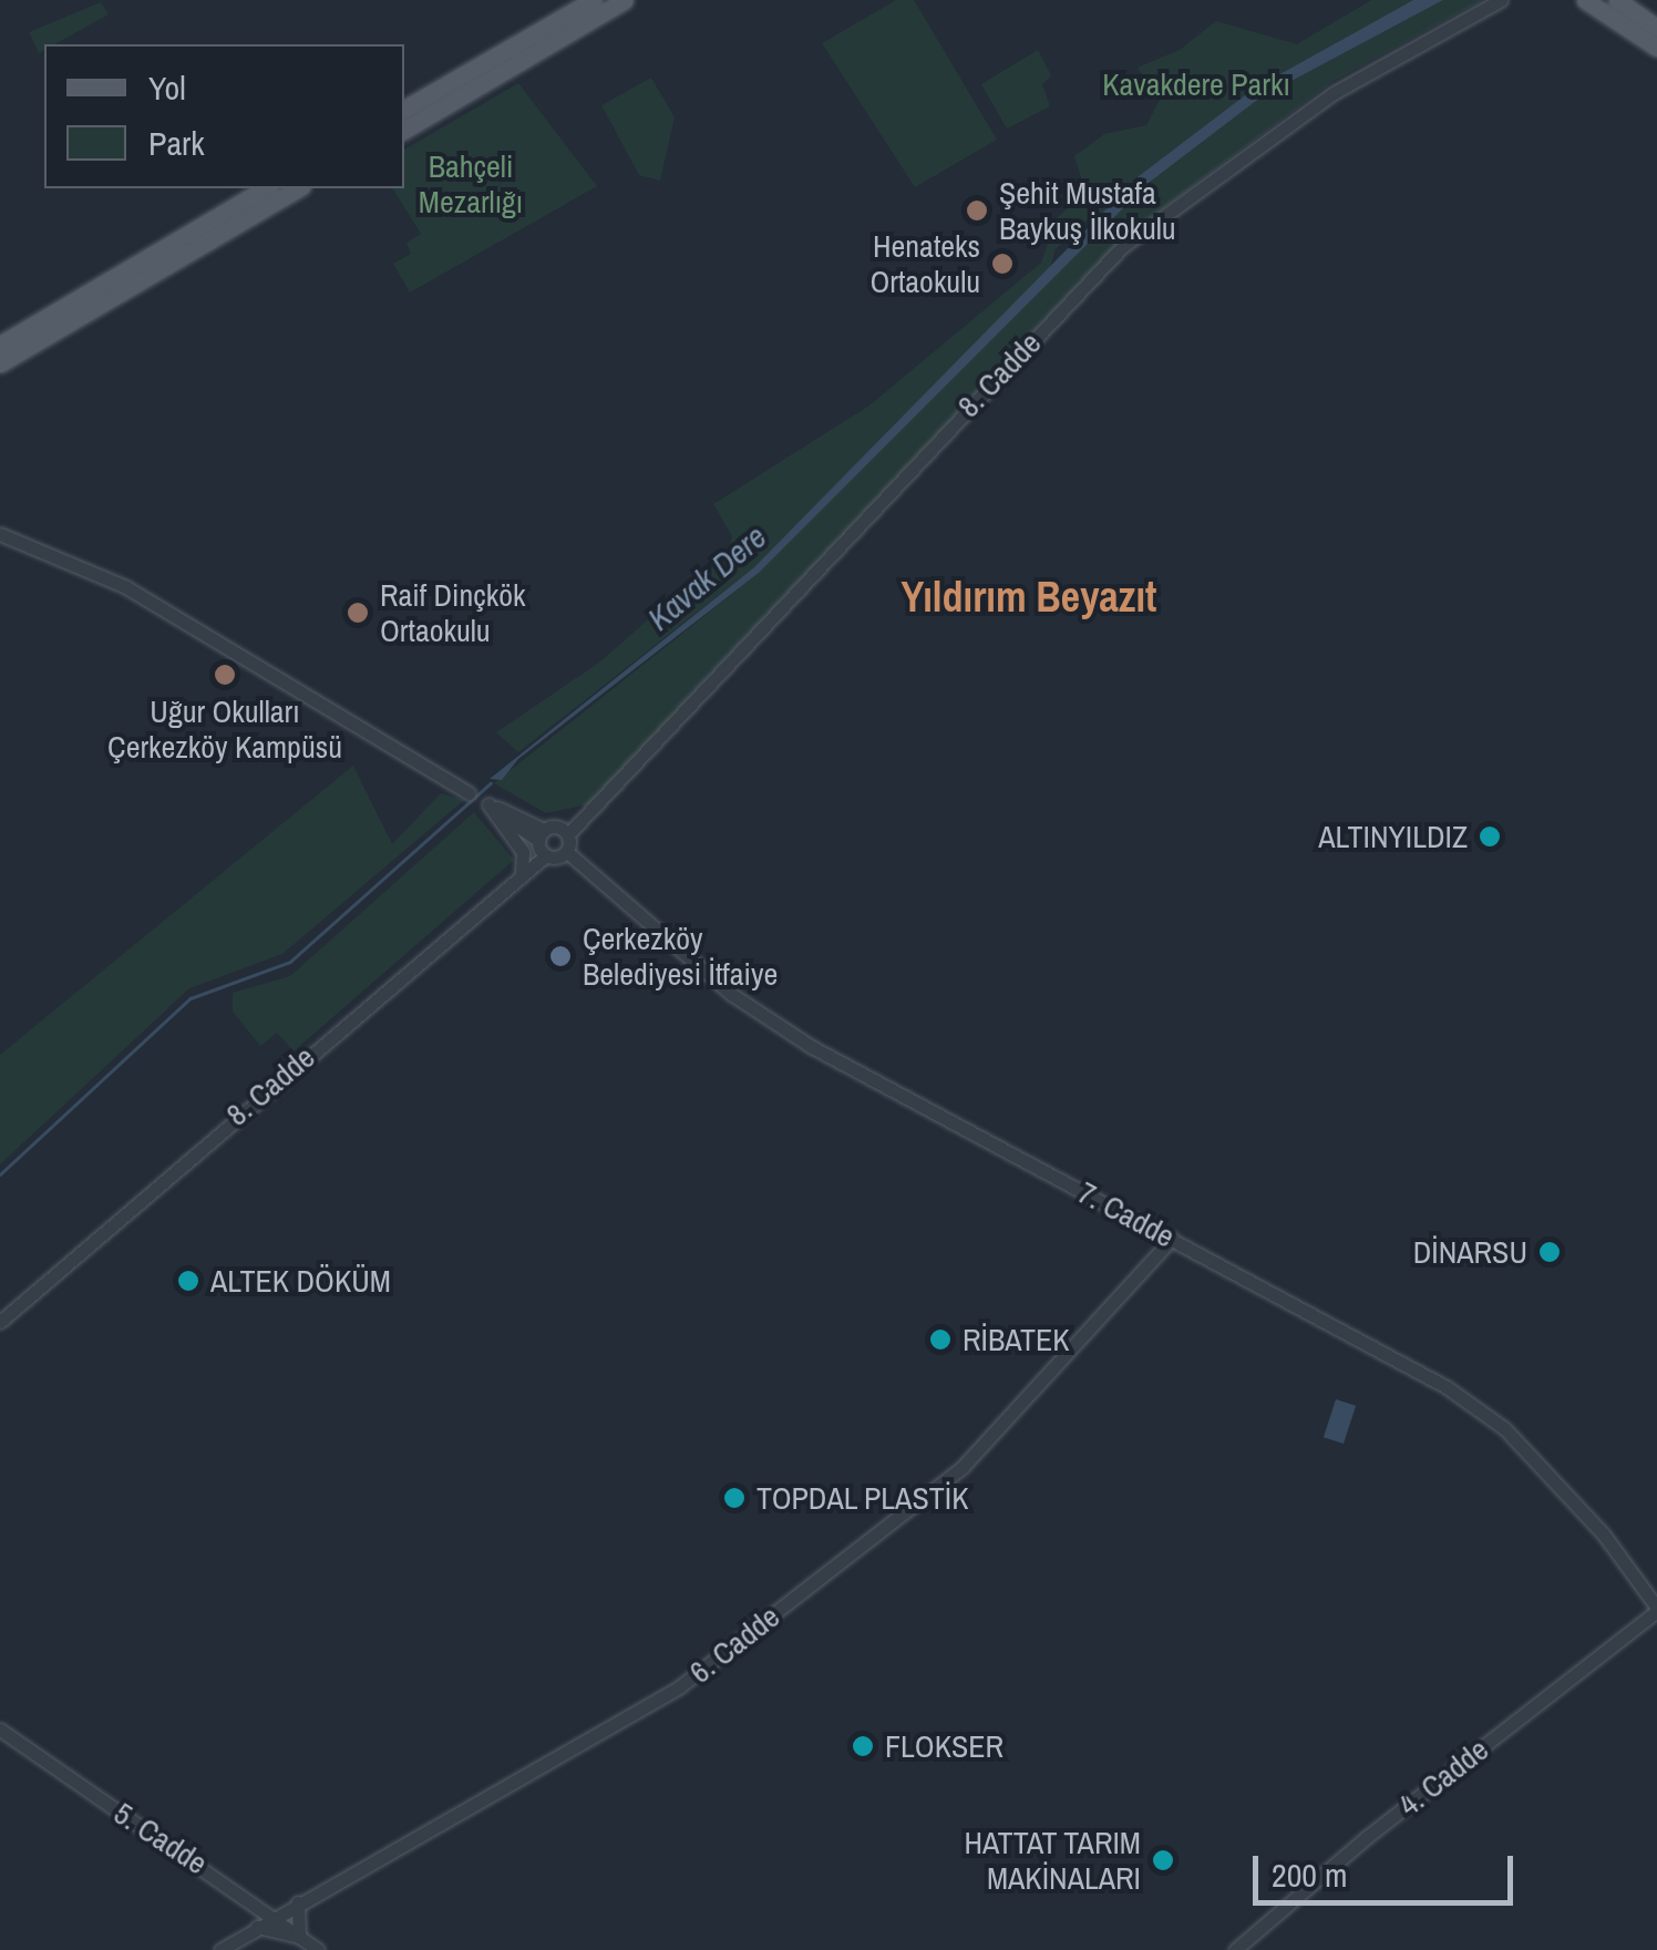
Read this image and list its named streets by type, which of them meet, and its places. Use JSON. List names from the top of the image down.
{
  "streets": {
    "street": [
      "8. Cadde",
      "7. Cadde",
      "6. Cadde",
      "4. Cadde",
      "5. Cadde"
    ]
  },
  "crossings": [
    ["7. Cadde", "6. Cadde"],
    ["7. Cadde", "4. Cadde"],
    ["6. Cadde", "5. Cadde"]
  ],
  "districts": ["Yıldırım Beyazıt"],
  "water": ["Kavak Dere"],
  "parks": ["Kavakdere Parkı", "Bahçeli Mezarlığı"],
  "places": [
    "Şehit Mustafa Baykuş İlkokulu",
    "Henateks Ortaokulu",
    "Raif Dinçkök Ortaokulu",
    "Uğur Okulları Çerkezköy Kampüsü",
    "ALTINYILDIZ",
    "Çerkezköy Belediyesi İtfaiye",
    "DİNARSU",
    "ALTEK DÖKÜM",
    "RİBATEK",
    "TOPDAL PLASTİK",
    "FLOKSER",
    "HATTAT TARIM MAKİNALARI"
  ],
  "legend": ["Yol", "Park"],
  "scale_bar": "200 m"
}
